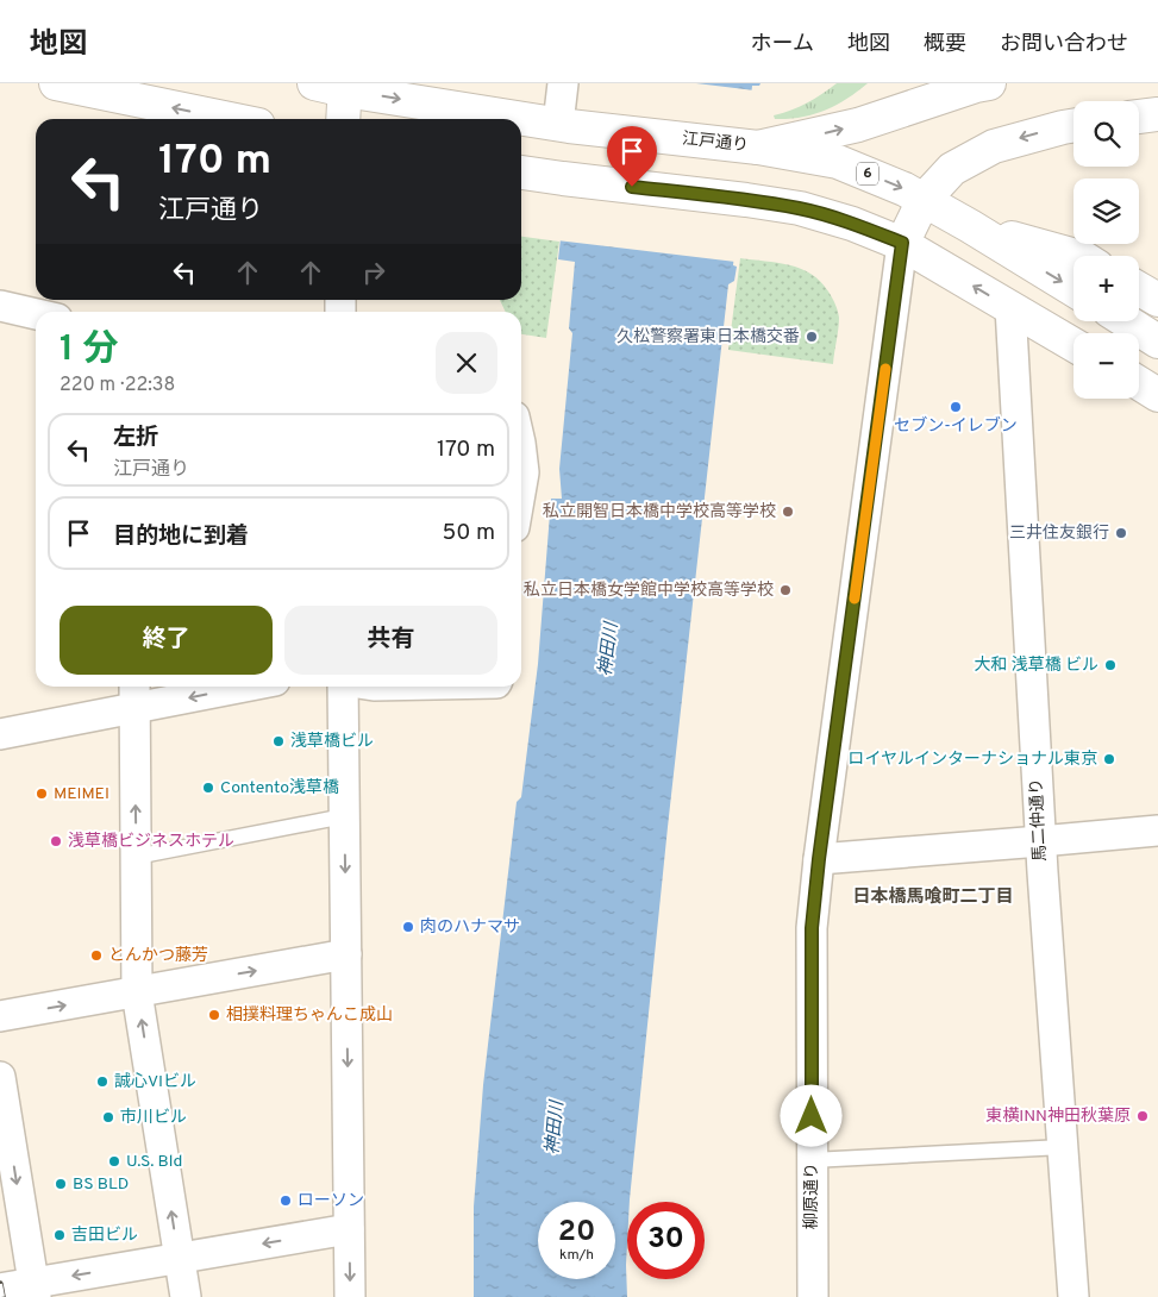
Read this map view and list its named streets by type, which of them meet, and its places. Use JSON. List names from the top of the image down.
{
  "streets": {
    "main road": ["江戸通り", "6"],
    "street": ["馬二仲通り", "柳原通り"]
  },
  "districts": ["日本橋馬喰町二丁目"],
  "water": ["神田川"],
  "places": [
    "久松警察署東日本橋交番",
    "セブン-イレブン",
    "私立開智日本橋中学校高等学校",
    "三井住友銀行",
    "私立日本橋女学館中学校高等学校",
    "大和 浅草橋 ビル",
    "浅草橋ビル",
    "ロイヤルインターナショナル東京",
    "Contento浅草橋",
    "MEIMEI",
    "浅草橋ビジネスホテル",
    "肉のハナマサ",
    "とんかつ藤芳",
    "相撲料理ちゃんこ成山",
    "誠心VIビル",
    "東横INN神田秋葉原",
    "市川ビル",
    "U.S. Bld",
    "BS BLD",
    "ローソン",
    "吉田ビル"
  ],
  "page": {
    "header": "地図",
    "nav": [
      "ホーム",
      "地図",
      "概要",
      "お問い合わせ"
    ],
    "map_buttons": ["+", "−"],
    "turn": ["170 m", "江戸通り"],
    "heading": ["1 分", "220 m · 22:38"],
    "list": [
      {
        "name": "左折",
        "note": "江戸通り",
        "value": "170 m"
      },
      {
        "name": "目的地に到着",
        "value": "50 m"
      }
    ],
    "buttons": ["終了", "共有"],
    "speed": "20 km/h",
    "limit": "30"
  }
}
